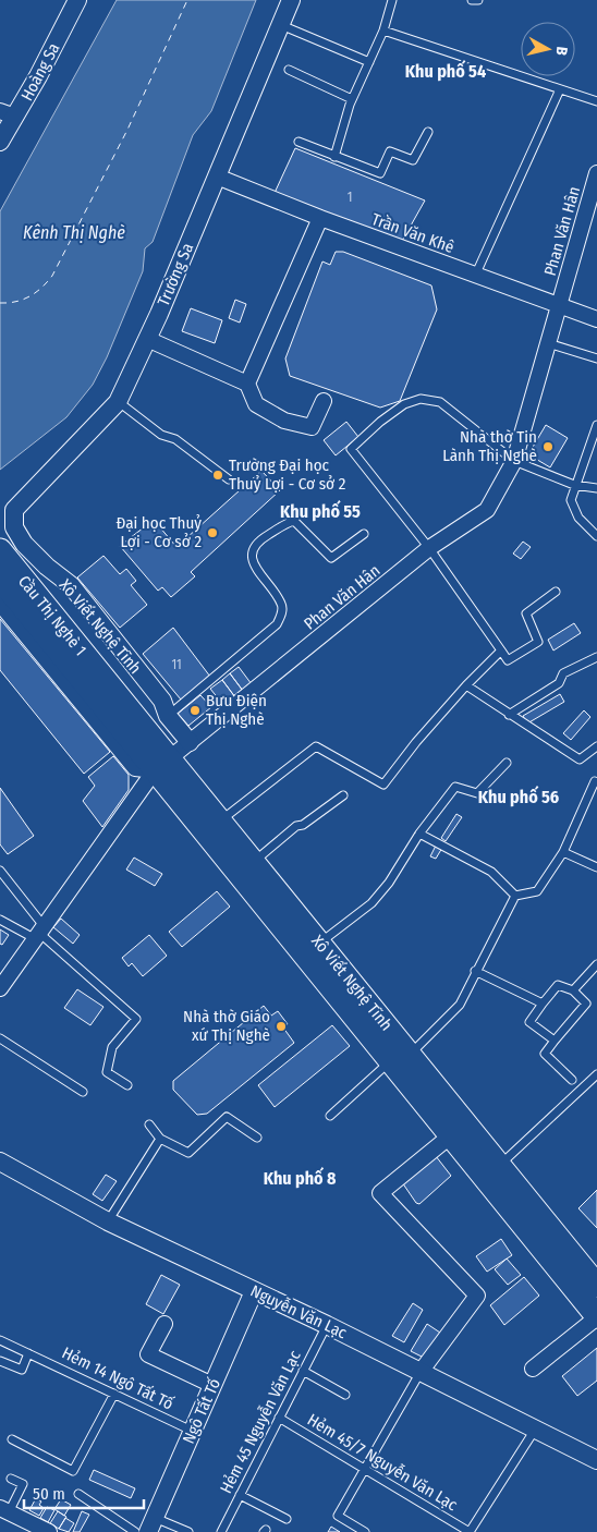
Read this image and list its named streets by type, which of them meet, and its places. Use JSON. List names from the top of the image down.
{
  "streets": {
    "main road": ["Cầu Thị Nghè 1", "Xô Viết Nghệ Tĩnh"],
    "street": [
      "Hoàng Sa",
      "Phan Văn Hân",
      "Trần Văn Khê",
      "Trường Sa",
      "Nguyễn Văn Lạc",
      "Ngô Tất Tố"
    ],
    "lane": ["Hẻm 14 Ngô Tất Tố", "Hẻm 45 Nguyễn Văn Lạc", "Hẻm 45/7 Nguyễn Văn Lạc"]
  },
  "crossings": [
    ["Phan Văn Hân", "Trần Văn Khê"],
    ["Phan Văn Hân", "Xô Viết Nghệ Tĩnh"],
    ["Trần Văn Khê", "Trường Sa"],
    ["Trường Sa", "Xô Viết Nghệ Tĩnh"],
    ["Cầu Thị Nghè 1", "Xô Viết Nghệ Tĩnh"],
    ["Nguyễn Văn Lạc", "Ngô Tất Tố"],
    ["Nguyễn Văn Lạc", "Hẻm 45 Nguyễn Văn Lạc"],
    ["Hẻm 14 Ngô Tất Tố", "Ngô Tất Tố"],
    ["Hẻm 45 Nguyễn Văn Lạc", "Hẻm 45/7 Nguyễn Văn Lạc"]
  ],
  "districts": [
    "Khu phố 54",
    "Khu phố 55",
    "Khu phố 56",
    "Khu phố 8"
  ],
  "water": ["Kênh Thị Nghè"],
  "places": [
    "Nhà thờ Tin Lành Thị Nghè",
    "Trường Đại học Thuỷ Lợi - Cơ sở 2",
    "Đại học Thuỷ Lợi - Cơ sở 2",
    "Bưu Điện Thị Nghè",
    "Nhà thờ Giáo xứ Thị Nghè"
  ],
  "house_numbers": ["1", "11"],
  "scale_bar": "50 m",
  "north": "right"
}
